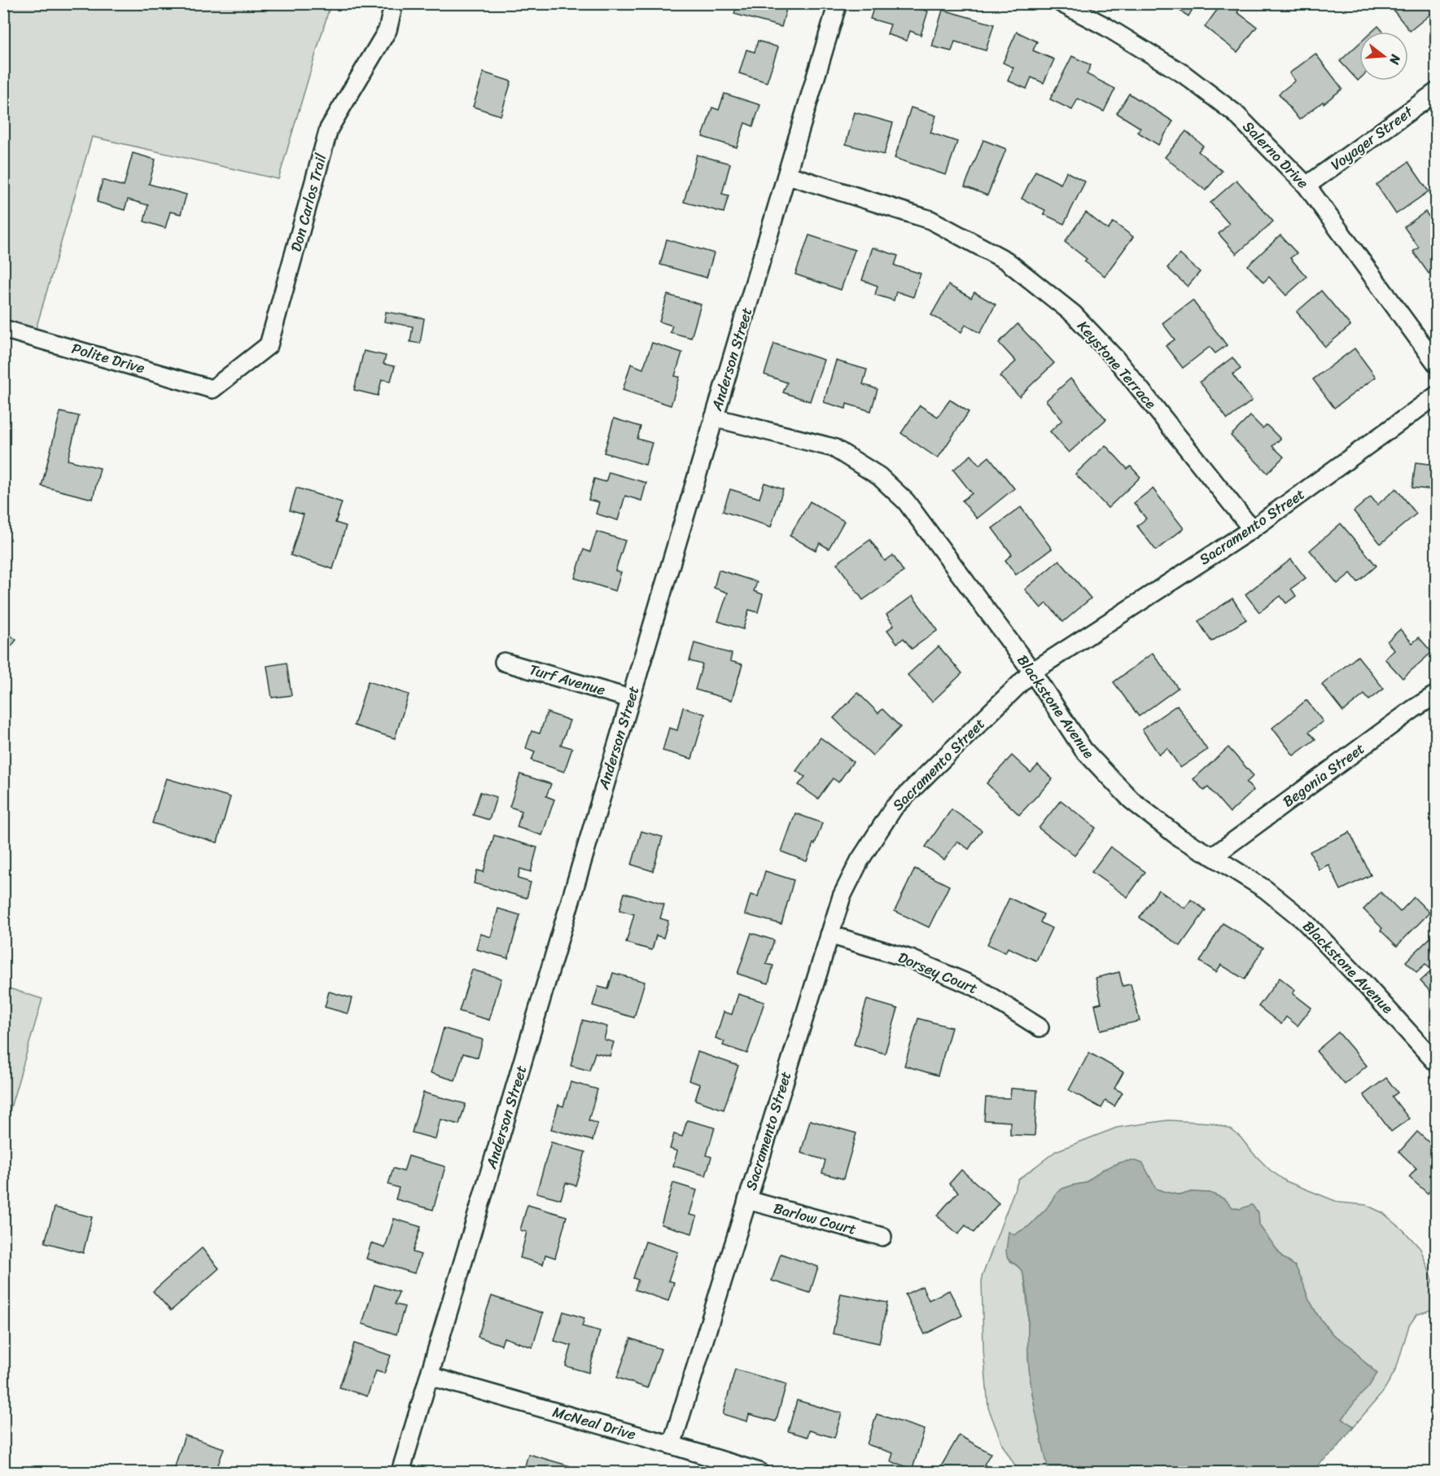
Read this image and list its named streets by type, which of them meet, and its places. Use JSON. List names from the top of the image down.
{
  "streets": {
    "street": [
      "Voyager Street",
      "Salerno Drive",
      "Don Carlos Trail",
      "Polite Drive",
      "Anderson Street",
      "Keystone Terrace",
      "Sacramento Street",
      "Turf Avenue",
      "Blackstone Avenue",
      "Begonia Street",
      "Dorsey Court",
      "Barlow Court",
      "McNeal Drive"
    ]
  },
  "crossings": [
    ["Voyager Street", "Salerno Drive"],
    ["Don Carlos Trail", "Polite Drive"],
    ["Anderson Street", "Keystone Terrace"],
    ["Anderson Street", "Turf Avenue"],
    ["Anderson Street", "Blackstone Avenue"],
    ["Anderson Street", "McNeal Drive"],
    ["Keystone Terrace", "Sacramento Street"],
    ["Sacramento Street", "Blackstone Avenue"],
    ["Sacramento Street", "Dorsey Court"],
    ["Sacramento Street", "Barlow Court"],
    ["Sacramento Street", "McNeal Drive"],
    ["Blackstone Avenue", "Begonia Street"]
  ],
  "north": "right"
}
